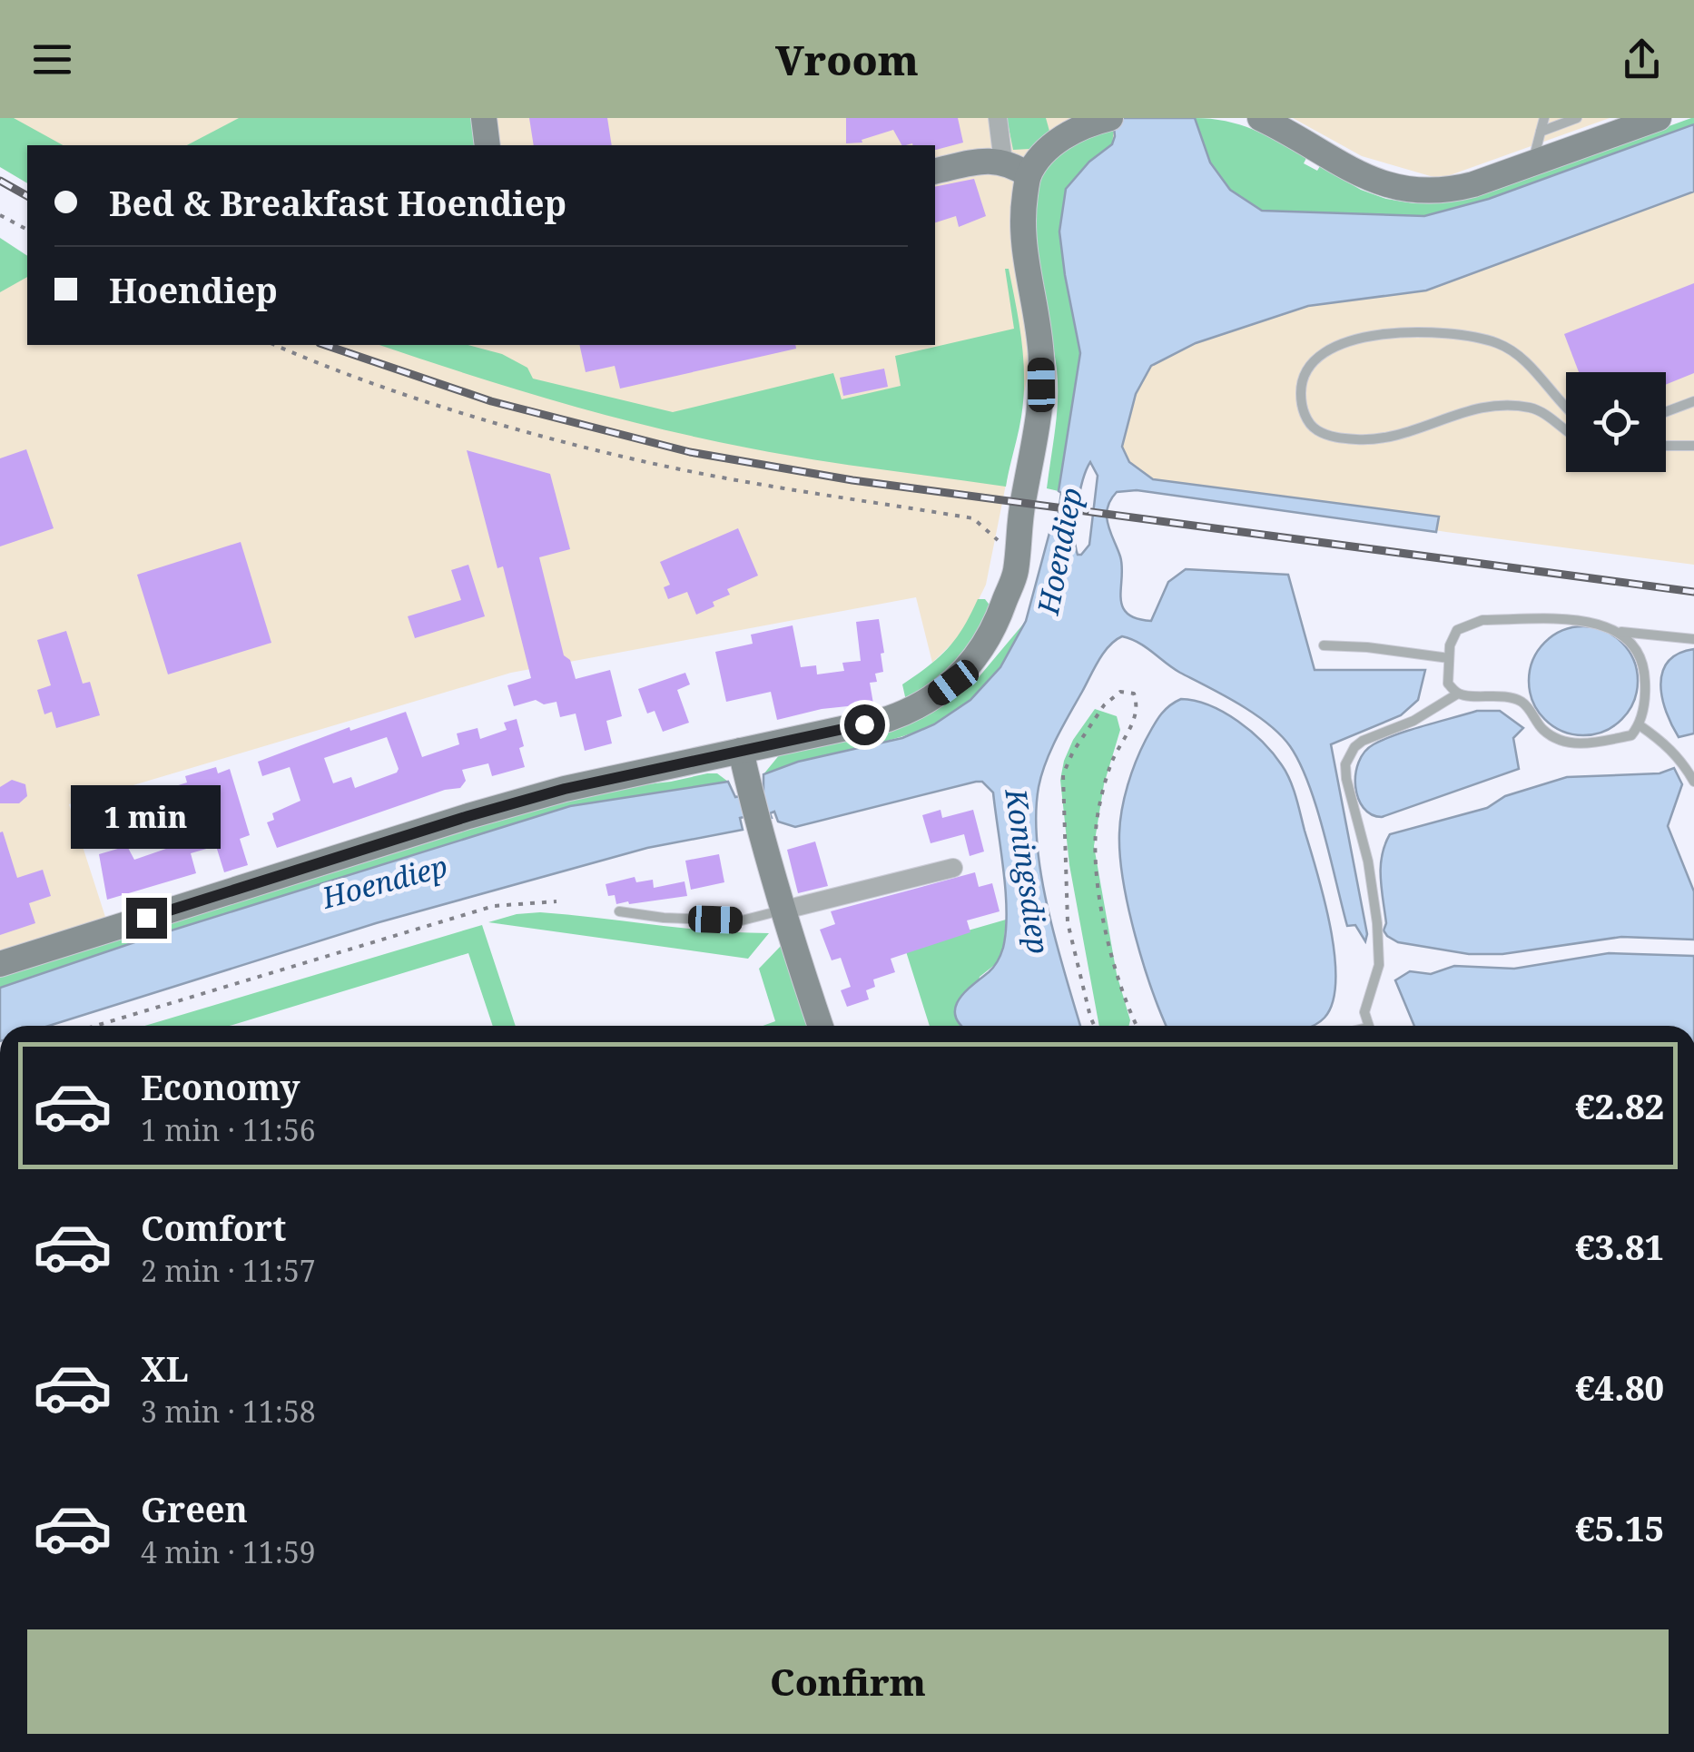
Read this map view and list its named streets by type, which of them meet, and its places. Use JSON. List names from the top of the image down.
{
  "water": ["Hoendiep", "Koningsdiep"],
  "page": {
    "header": "Vroom",
    "banner": ["Bed & Breakfast Hoendiep", "Hoendiep"],
    "bubble": "1 min",
    "list": [
      {
        "name": "Economy",
        "note": "1 min · 11:56",
        "value": "€2.82"
      },
      {
        "name": "Comfort",
        "note": "2 min · 11:57",
        "value": "€3.81"
      },
      {
        "name": "XL",
        "note": "3 min · 11:58",
        "value": "€4.80"
      },
      {
        "name": "Green",
        "note": "4 min · 11:59",
        "value": "€5.15"
      }
    ],
    "buttons": "Confirm"
  }
}
